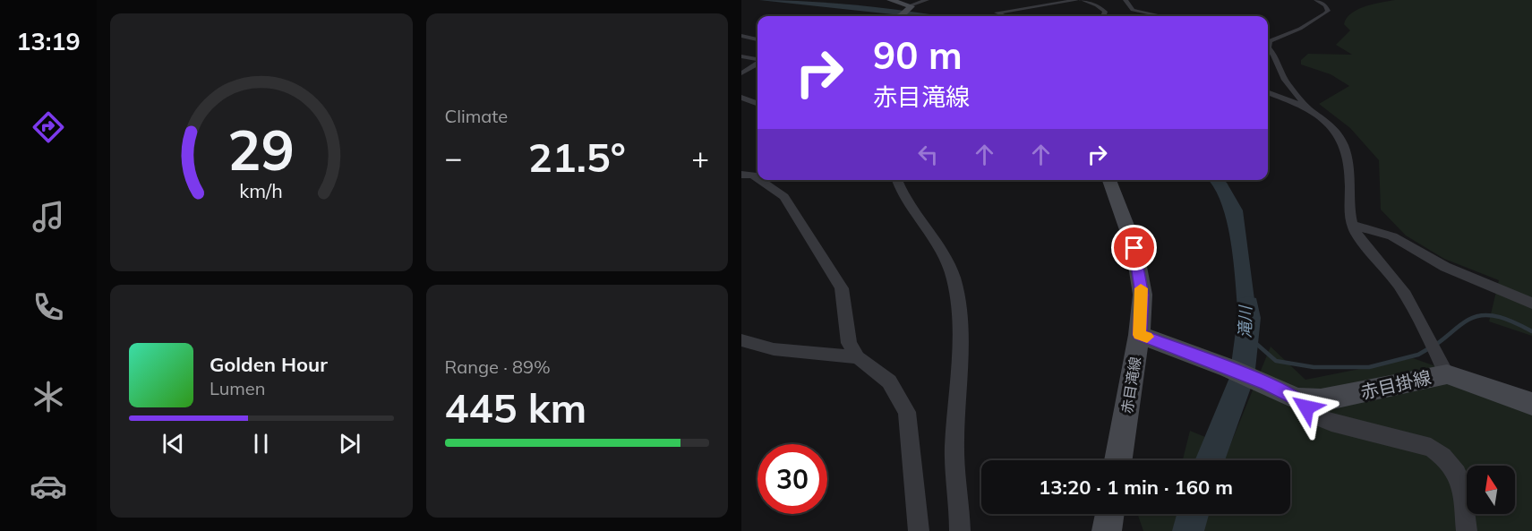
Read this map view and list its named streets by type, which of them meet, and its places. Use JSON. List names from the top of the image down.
{
  "streets": {
    "main road": ["赤目滝線", "赤目掛線"]
  },
  "crossings": [
    ["赤目滝線", "赤目掛線"]
  ],
  "water": ["滝川"],
  "north": "top",
  "page": {
    "tabs": "13:19",
    "tile": [
      "Climate",
      ["Range · 89%", "445 km"]
    ],
    "turn": ["90 m", "赤目滝線"],
    "heat": ["−", "21.5°", "+"],
    "song": ["Golden Hour", "Lumen"],
    "limit": "30",
    "trip": "13:20 · 1 min · 160 m",
    "gauge": ["29", "km/h"]
  }
}
